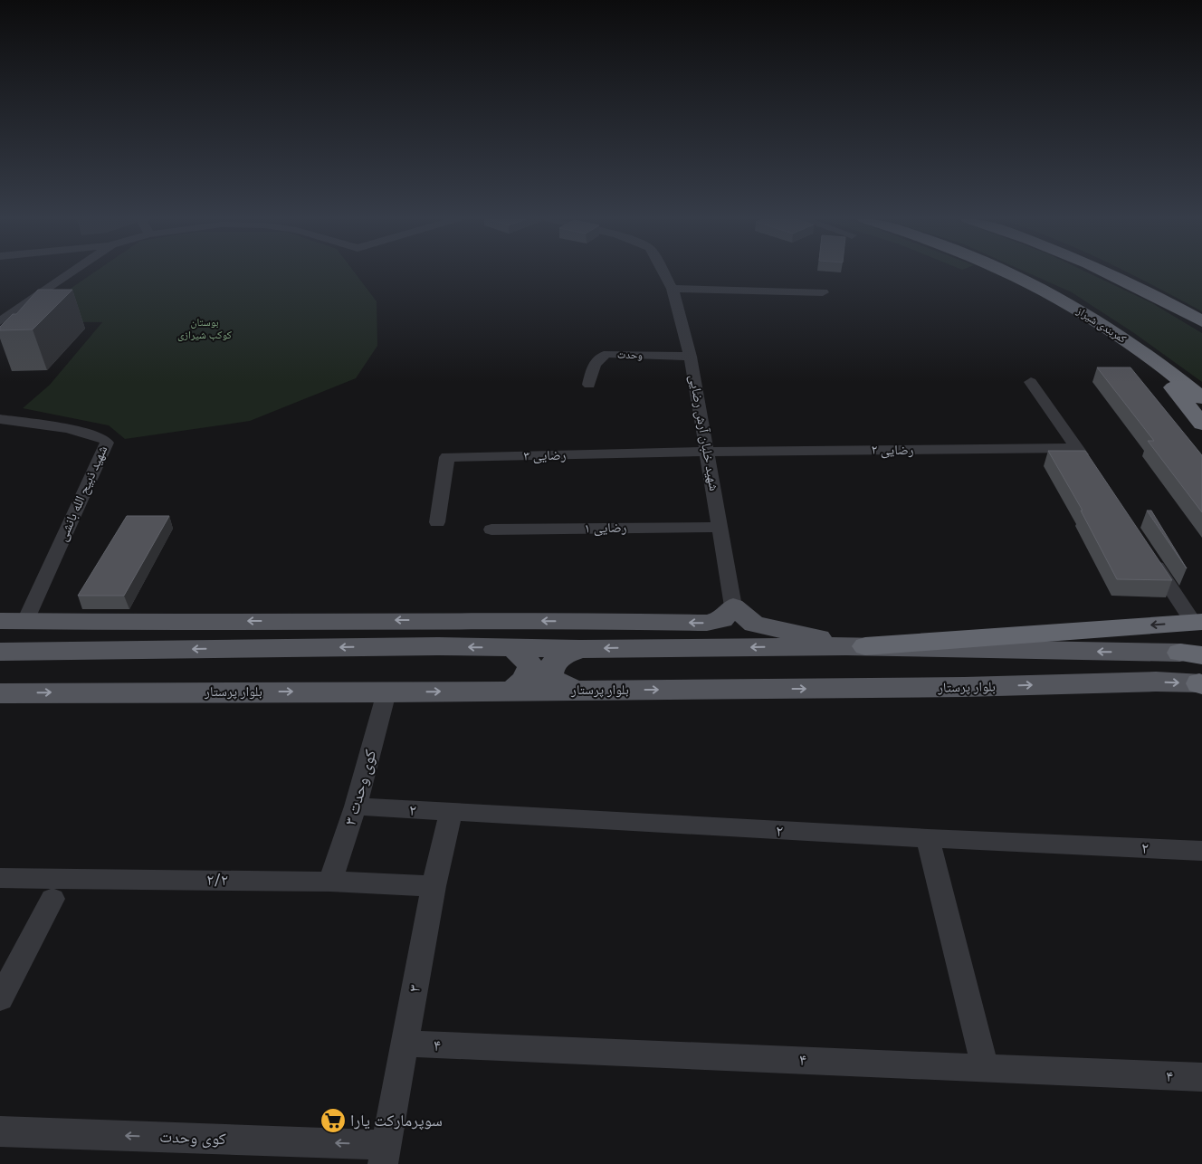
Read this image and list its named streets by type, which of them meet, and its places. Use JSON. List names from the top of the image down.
{
  "streets": {
    "highway": ["کمربندی شیراز"],
    "main road": ["بلوار پرستار"],
    "street": [
      "وحدت",
      "شهید خلبان آرش رضایی",
      "رضایی ۲",
      "رضایی ۳",
      "شهید ذبیح الله بانشی",
      "رضایی ۱",
      "کوی وحدت ۳",
      "۲",
      "۲/۲",
      "۳",
      "۴",
      "کوی وحدت"
    ]
  },
  "crossings": [
    ["وحدت", "شهید خلبان آرش رضایی"],
    ["شهید خلبان آرش رضایی", "رضایی ۲"],
    ["شهید خلبان آرش رضایی", "رضایی ۳"],
    ["شهید خلبان آرش رضایی", "رضایی ۱"],
    ["رضایی ۲", "رضایی ۳"],
    ["بلوار پرستار", "کوی وحدت ۳"],
    ["کوی وحدت ۳", "۲"],
    ["کوی وحدت ۳", "۲/۲"],
    ["۲", "۳"],
    ["۲/۲", "۳"],
    ["۳", "۴"],
    ["۳", "کوی وحدت"]
  ],
  "one_way": ["کوی وحدت"],
  "parks": ["بوستان کوکب شیرازی"],
  "places": {
    "supermarket": ["سوپرمارکت یارا"]
  }
}
